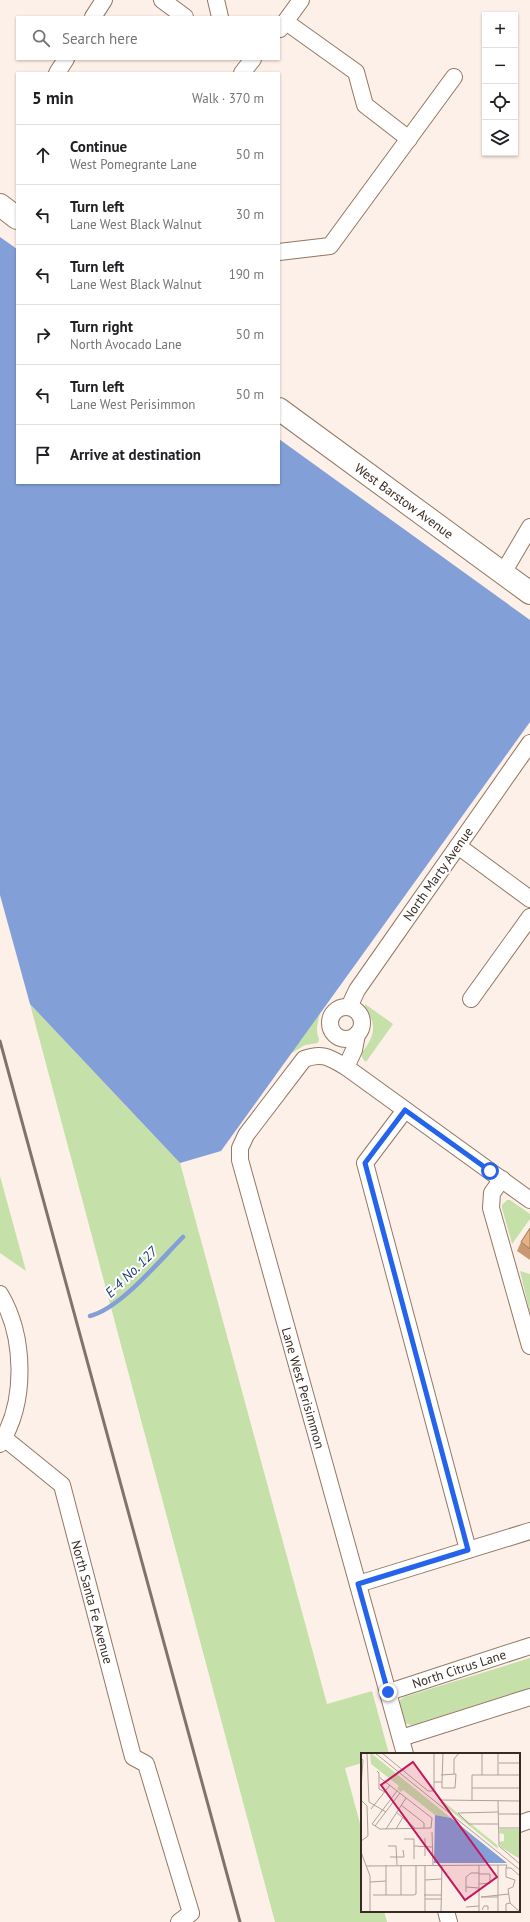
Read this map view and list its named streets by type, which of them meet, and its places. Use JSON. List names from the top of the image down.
{
  "streets": {
    "street": [
      "West Barstow Avenue",
      "North Marty Avenue",
      "Lane West Perisimmon",
      "North Santa Fe Avenue",
      "North Citrus Lane"
    ]
  },
  "crossings": [
    ["Lane West Perisimmon", "North Citrus Lane"]
  ],
  "water": ["E-4 No. 127"],
  "page": {
    "map_buttons": ["+", "−"],
    "search": "Search here",
    "heading": ["5 min", "Walk · 370 m"],
    "list": [
      ["Continue", "West Pomegrante Lane", "50 m"],
      ["Turn left", "Lane West Black Walnut", "30 m"],
      ["Turn left", "Lane West Black Walnut", "190 m"],
      ["Turn right", "North Avocado Lane", "50 m"],
      ["Turn left", "Lane West Perisimmon", "50 m"],
      "Arrive at destination"
    ]
  }
}
